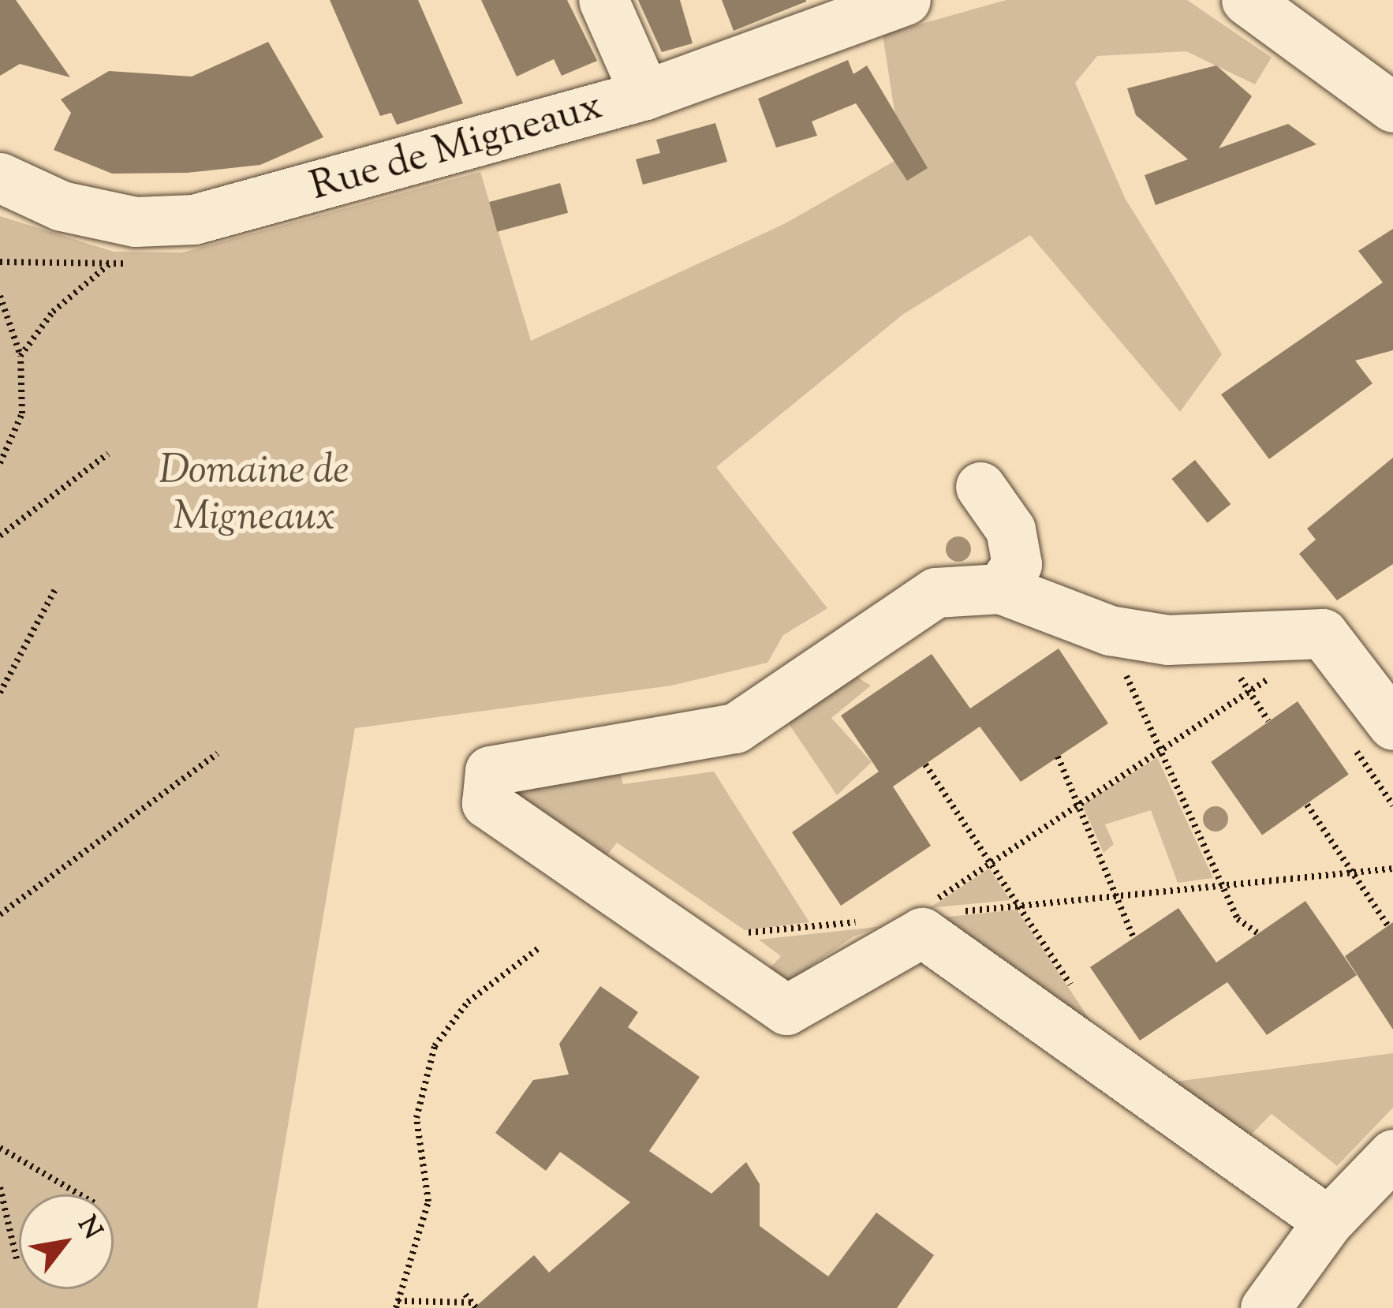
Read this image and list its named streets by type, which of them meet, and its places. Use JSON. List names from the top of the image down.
{
  "streets": {
    "street": ["Rue de Migneaux"]
  },
  "parks": ["Domaine de Migneaux"],
  "north": "top right"
}
